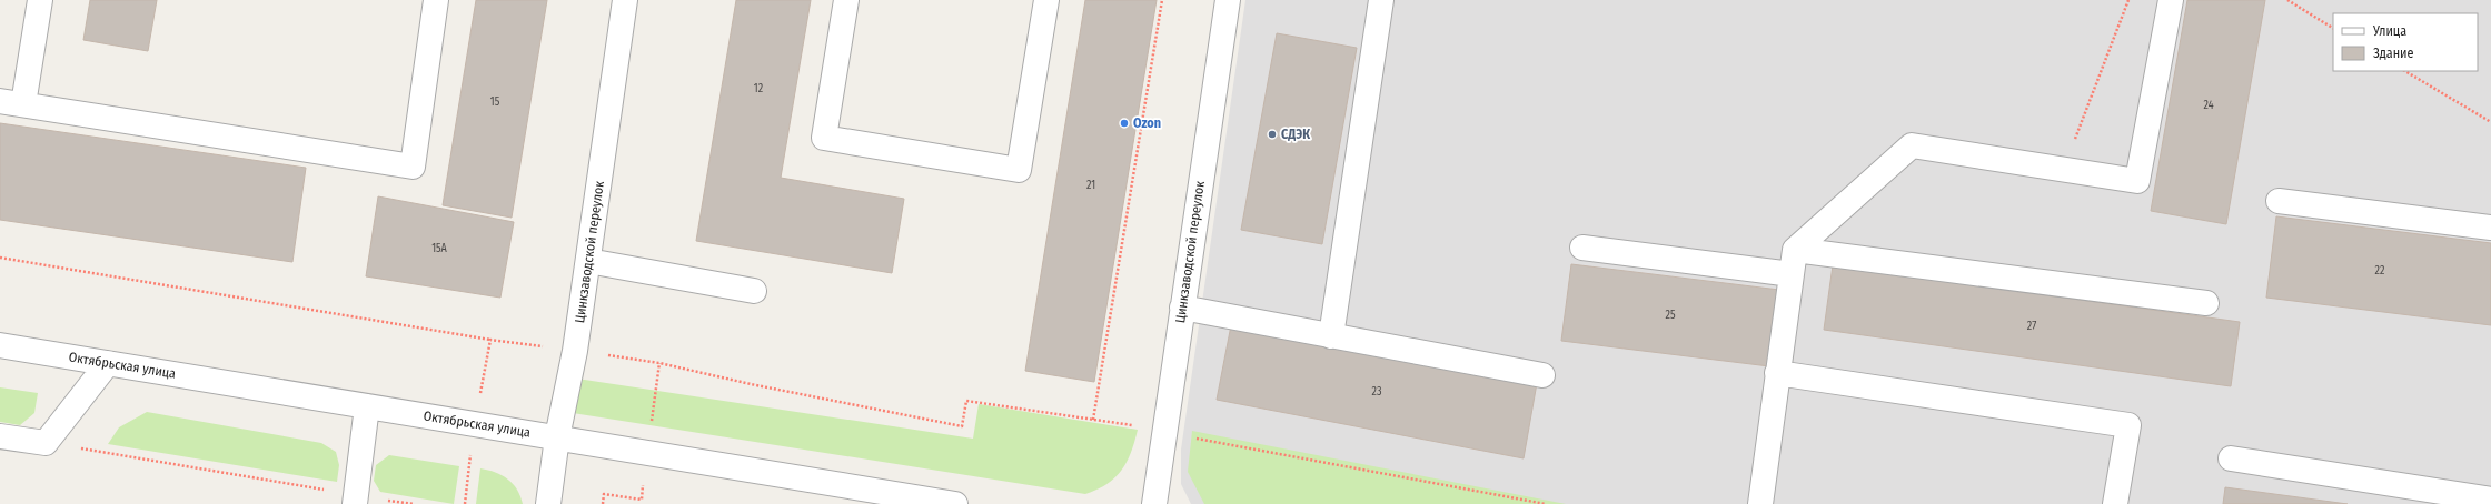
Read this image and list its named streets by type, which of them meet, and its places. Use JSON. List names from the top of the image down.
{
  "streets": {
    "street": ["Цинкзаводской переулок", "Октябрьская улица"]
  },
  "crossings": [
    ["Цинкзаводской переулок", "Октябрьская улица"]
  ],
  "places": ["Ozon", "СДЭК"],
  "house_numbers": [
    "12",
    "15",
    "24",
    "21",
    "15А",
    "22",
    "25",
    "27",
    "23"
  ],
  "legend": ["Улица", "Здание"]
}
